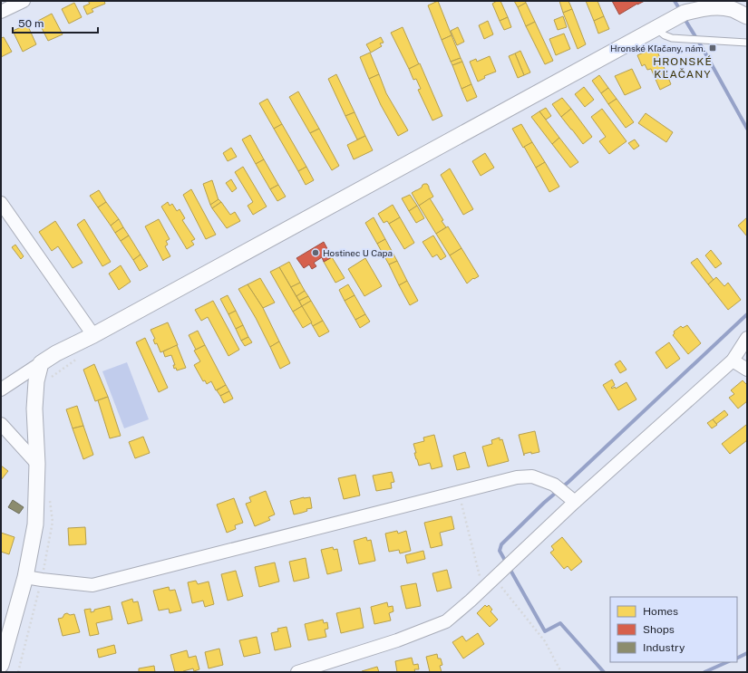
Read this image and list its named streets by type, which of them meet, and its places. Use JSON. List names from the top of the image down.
{
  "districts": ["HRONSKÉ KĽAČANY"],
  "places": {
    "transit": ["Hronské Kľačany, nám."],
    "other": ["Hostinec U Capa"]
  },
  "legend": ["Homes", "Shops", "Industry"],
  "scale_bar": "50 m"
}
